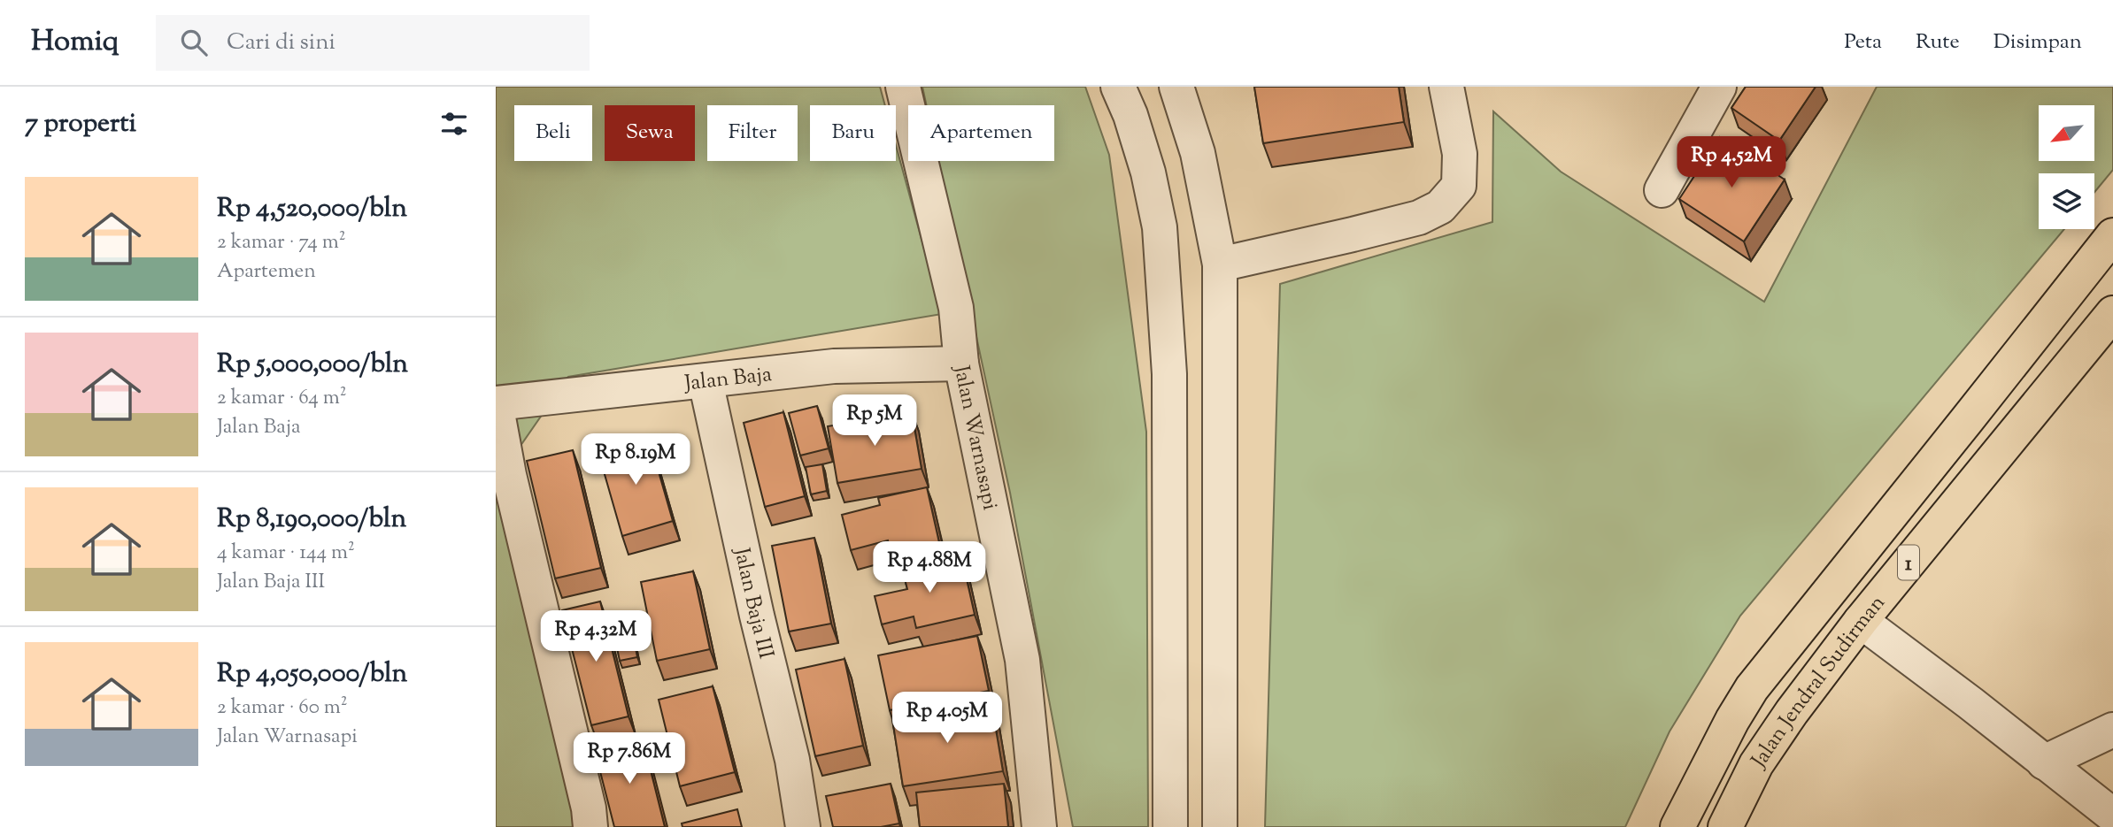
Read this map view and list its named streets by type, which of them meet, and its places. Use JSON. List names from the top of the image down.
{
  "streets": {
    "highway": ["1", "Jalan Jendral Sudirman"],
    "street": ["Jalan Baja", "Jalan Warnasapi", "Jalan Baja III"]
  },
  "crossings": [
    ["Jalan Baja", "Jalan Warnasapi"],
    ["Jalan Baja", "Jalan Baja III"]
  ],
  "north": "bottom left",
  "page": {
    "header": "Homiq",
    "search": "Cari di sini",
    "nav": ["Peta", "Rute", "Disimpan"],
    "heading": "7 properti",
    "chip": [
      "Beli",
      "Sewa",
      "Filter",
      "Baru",
      "Apartemen"
    ],
    "price": [
      "Rp 4.52M",
      "Rp 5M",
      "Rp 8.19M",
      "Rp 4.88M",
      "Rp 4.32M",
      "Rp 4.05M",
      "Rp 7.86M"
    ],
    "list": [
      {
        "name": "Rp 4,520,000/bln",
        "note": "2 kamar · 74 m² · Apartemen"
      },
      {
        "name": "Rp 5,000,000/bln",
        "note": "2 kamar · 64 m² · Jalan Baja"
      },
      {
        "name": "Rp 8,190,000/bln",
        "note": "4 kamar · 144 m² · Jalan Baja III"
      },
      {
        "name": "Rp 4,050,000/bln",
        "note": "2 kamar · 60 m² · Jalan Warnasapi"
      }
    ]
  }
}
